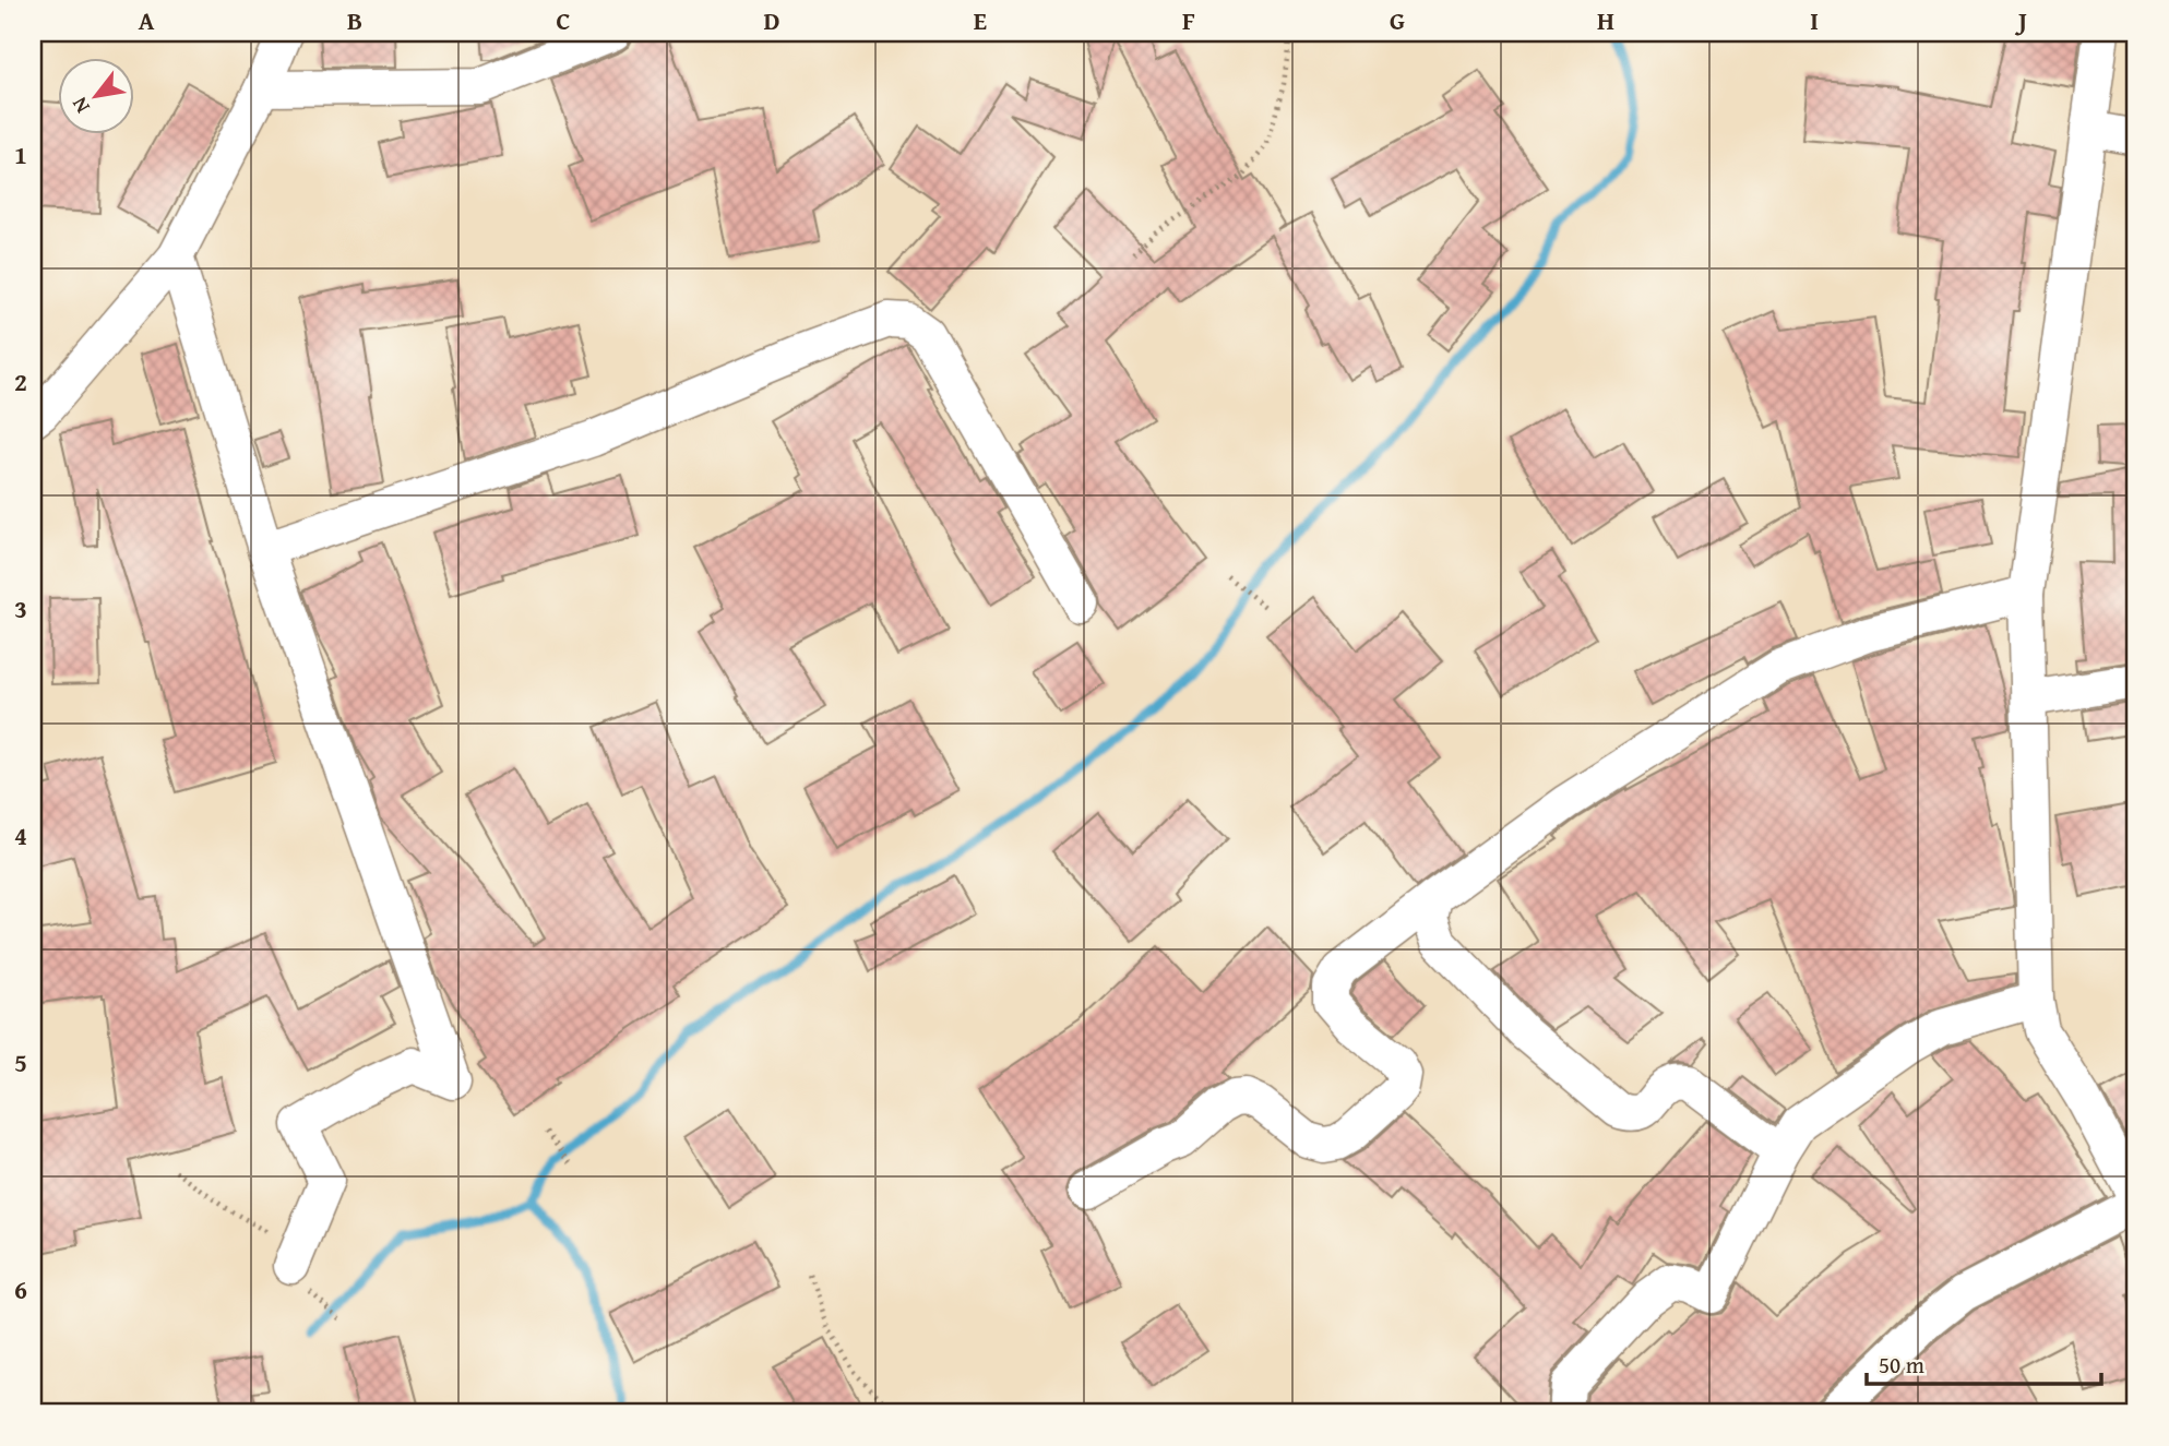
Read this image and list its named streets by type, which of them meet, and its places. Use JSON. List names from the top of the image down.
{
  "scale_bar": "50 m",
  "north": "bottom left",
  "grid": {
    "columns": [
      "A",
      "B",
      "C",
      "D",
      "E",
      "F",
      "G",
      "H",
      "I",
      "J"
    ],
    "rows": [
      "1",
      "2",
      "3",
      "4",
      "5",
      "6"
    ]
  }
}
